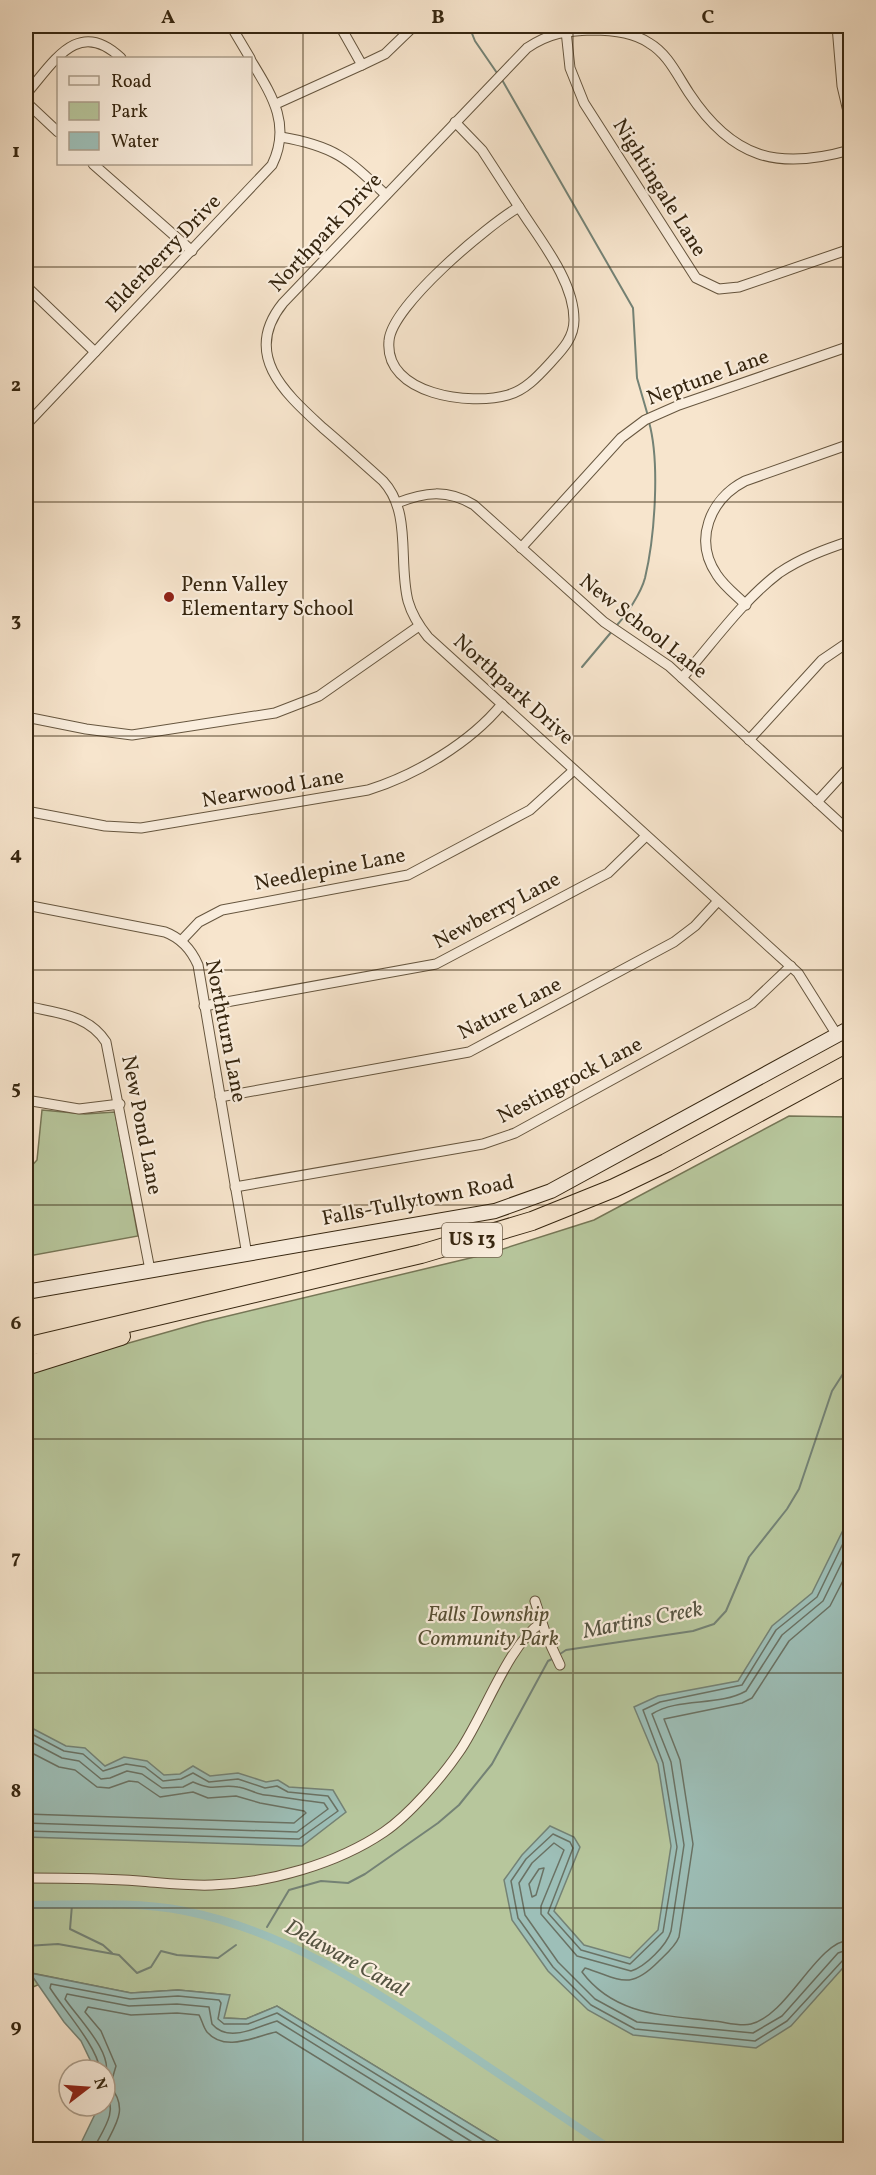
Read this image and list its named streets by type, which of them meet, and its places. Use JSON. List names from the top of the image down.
{
  "streets": {
    "highway": ["US 13"],
    "street": [
      "Nightingale Lane",
      "Northpark Drive",
      "Elderberry Drive",
      "Neptune Lane",
      "New School Lane",
      "Nearwood Lane",
      "Needlepine Lane",
      "Newberry Lane",
      "Nature Lane",
      "Northturn Lane",
      "Nestingrock Lane",
      "New Pond Lane",
      "Falls-Tullytown Road"
    ]
  },
  "crossings": [
    ["Nightingale Lane", "Northpark Drive"],
    ["Northpark Drive", "New School Lane"],
    ["Northpark Drive", "Nearwood Lane"],
    ["Northpark Drive", "Needlepine Lane"],
    ["Northpark Drive", "Newberry Lane"],
    ["Northpark Drive", "Nature Lane"],
    ["Northpark Drive", "Nestingrock Lane"],
    ["Northpark Drive", "Falls-Tullytown Road"],
    ["Neptune Lane", "New School Lane"],
    ["Needlepine Lane", "Northturn Lane"],
    ["Newberry Lane", "Northturn Lane"],
    ["Nature Lane", "Northturn Lane"],
    ["Northturn Lane", "Nestingrock Lane"],
    ["Northturn Lane", "Falls-Tullytown Road"],
    ["New Pond Lane", "Falls-Tullytown Road"]
  ],
  "water": ["Martins Creek", "Delaware Canal"],
  "parks": ["Falls Township Community Park"],
  "places": ["Penn Valley Elementary School"],
  "legend": ["Road", "Park", "Water"],
  "north": "right",
  "grid": {
    "columns": ["A", "B", "C"],
    "rows": [
      "1",
      "2",
      "3",
      "4",
      "5",
      "6",
      "7",
      "8",
      "9"
    ]
  }
}
